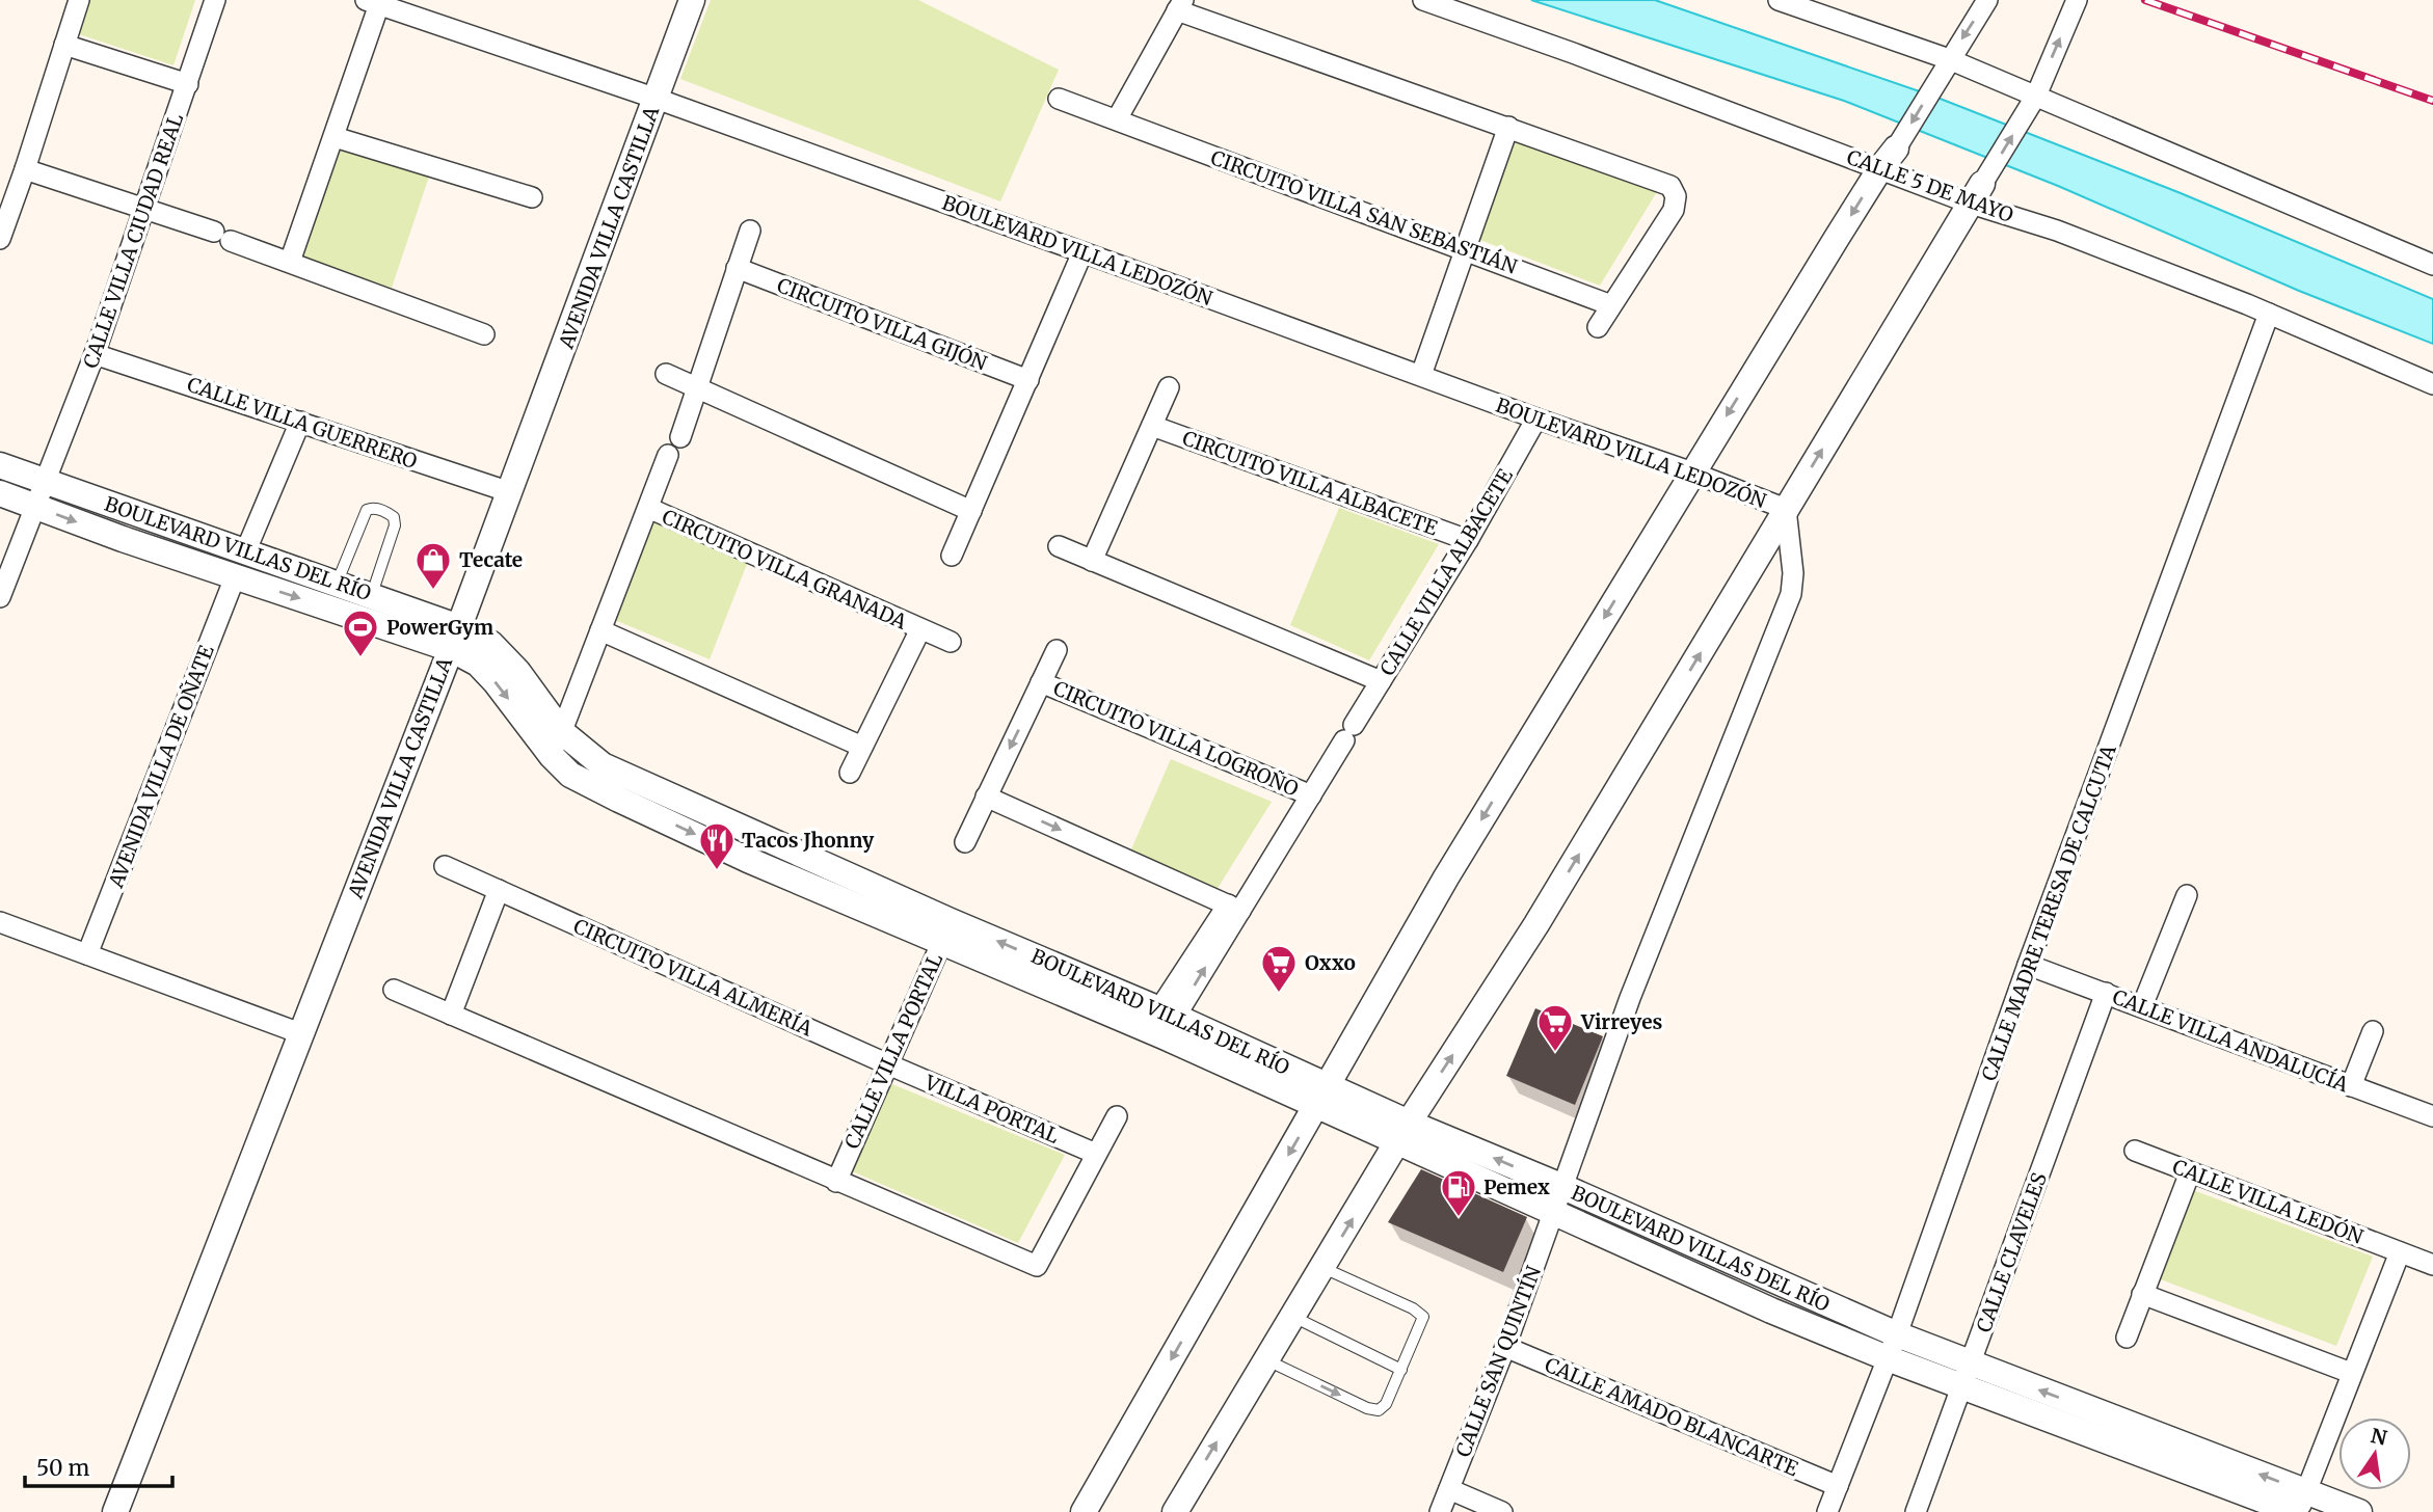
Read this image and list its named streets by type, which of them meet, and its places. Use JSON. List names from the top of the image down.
{
  "streets": {
    "street": [
      "CALLE 5 DE MAYO",
      "CIRCUITO VILLA SAN SEBASTIÁN",
      "AVENIDA VILLA CASTILLA",
      "CALLE VILLA CIUDAD REAL",
      "BOULEVARD VILLA LEDOZÓN",
      "CIRCUITO VILLA GIJÓN",
      "CALLE VILLA GUERRERO",
      "CIRCUITO VILLA ALBACETE",
      "BOULEVARD VILLAS DEL RÍO",
      "CIRCUITO VILLA GRANADA",
      "CALLE VILLA ALBACETE",
      "CIRCUITO VILLA LOGROÑO",
      "AVENIDA VILLA DE OÑATE",
      "CALLE MADRE TERESA DE CALCUTA",
      "CIRCUITO VILLA ALMERÍA",
      "CALLE VILLA ANDALUCÍA",
      "CALLE VILLA PORTAL",
      "VILLA PORTAL",
      "CALLE VILLA LEDÓN",
      "CALLE CLAVELES",
      "CALLE SAN QUINTÍN",
      "CALLE AMADO BLANCARTE"
    ]
  },
  "crossings": [
    ["CALLE 5 DE MAYO", "CALLE MADRE TERESA DE CALCUTA"],
    ["AVENIDA VILLA CASTILLA", "BOULEVARD VILLA LEDOZÓN"],
    ["AVENIDA VILLA CASTILLA", "CALLE VILLA GUERRERO"],
    ["AVENIDA VILLA CASTILLA", "BOULEVARD VILLAS DEL RÍO"],
    ["CALLE VILLA CIUDAD REAL", "CALLE VILLA GUERRERO"],
    ["CALLE VILLA CIUDAD REAL", "BOULEVARD VILLAS DEL RÍO"],
    ["BOULEVARD VILLA LEDOZÓN", "CALLE VILLA ALBACETE"],
    ["BOULEVARD VILLA LEDOZÓN", "CALLE SAN QUINTÍN"],
    ["CIRCUITO VILLA ALBACETE", "CALLE VILLA ALBACETE"],
    ["BOULEVARD VILLAS DEL RÍO", "CIRCUITO VILLA GRANADA"],
    ["BOULEVARD VILLAS DEL RÍO", "CALLE VILLA ALBACETE"],
    ["BOULEVARD VILLAS DEL RÍO", "AVENIDA VILLA DE OÑATE"],
    ["BOULEVARD VILLAS DEL RÍO", "CALLE MADRE TERESA DE CALCUTA"],
    ["BOULEVARD VILLAS DEL RÍO", "CALLE VILLA PORTAL"],
    ["BOULEVARD VILLAS DEL RÍO", "CALLE CLAVELES"],
    ["BOULEVARD VILLAS DEL RÍO", "CALLE SAN QUINTÍN"],
    ["CALLE VILLA ALBACETE", "CIRCUITO VILLA LOGROÑO"],
    ["CALLE MADRE TERESA DE CALCUTA", "CALLE VILLA ANDALUCÍA"],
    ["CALLE MADRE TERESA DE CALCUTA", "CALLE AMADO BLANCARTE"],
    ["CIRCUITO VILLA ALMERÍA", "CALLE VILLA PORTAL"],
    ["CIRCUITO VILLA ALMERÍA", "VILLA PORTAL"],
    ["CALLE VILLA ANDALUCÍA", "CALLE CLAVELES"],
    ["CALLE VILLA PORTAL", "VILLA PORTAL"],
    ["CALLE SAN QUINTÍN", "CALLE AMADO BLANCARTE"]
  ],
  "places": {
    "shop": ["Tecate"],
    "sports": ["PowerGym"],
    "restaurant": ["Tacos Jhonny"],
    "supermarket": ["Oxxo", "Virreyes"],
    "fuel station": ["Pemex"]
  },
  "scale_bar": "50 m",
  "north": "top"
}
